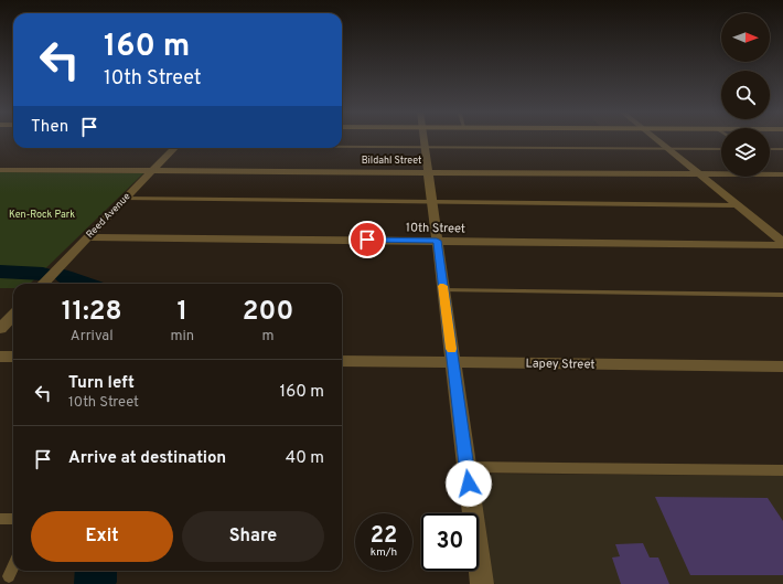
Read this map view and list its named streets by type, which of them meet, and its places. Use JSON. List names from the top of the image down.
{
  "streets": {
    "street": [
      "Bildahl Street",
      "Reed Avenue",
      "10th Street",
      "Lapey Street"
    ]
  },
  "crossings": [
    ["Bildahl Street", "Reed Avenue"],
    ["Reed Avenue", "10th Street"]
  ],
  "parks": ["Ken-Rock Park"],
  "north": "right",
  "page": {
    "turn": ["160 m", "10th Street"],
    "then": "Then",
    "eta": [
      "11:28",
      "Arrival",
      "1",
      "min",
      "200",
      "m"
    ],
    "list": [
      {
        "name": "Turn left",
        "note": "10th Street",
        "value": "160 m"
      },
      {
        "name": "Arrive at destination",
        "value": "40 m"
      }
    ],
    "buttons": ["Exit", "Share"],
    "speed": "22 km/h",
    "limit": "30"
  }
}
